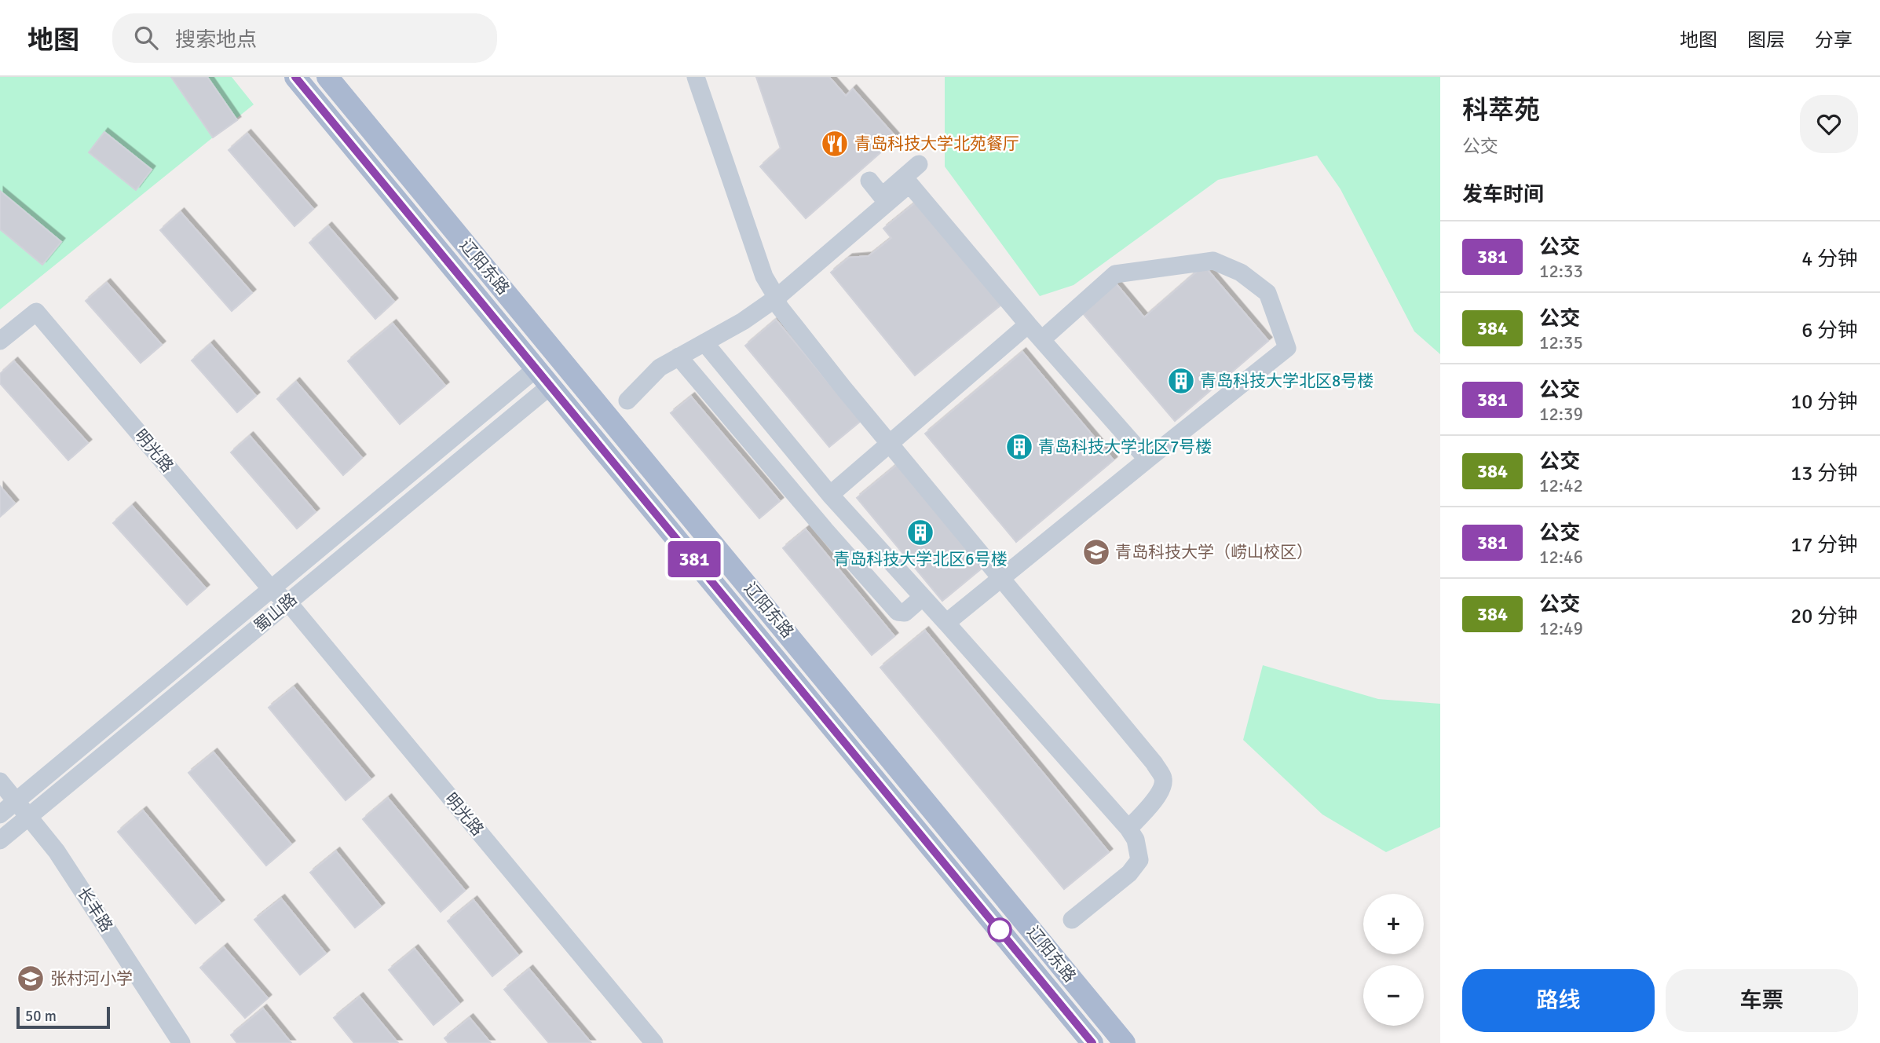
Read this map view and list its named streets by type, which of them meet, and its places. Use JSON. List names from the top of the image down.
{
  "streets": {
    "main road": ["辽阳东路"],
    "street": ["明光路", "蜀山路", "长丰路"]
  },
  "crossings": [
    ["辽阳东路", "蜀山路"],
    ["明光路", "蜀山路"],
    ["蜀山路", "长丰路"]
  ],
  "places": {
    "restaurant": ["青岛科技大学北苑餐厅"],
    "building": ["青岛科技大学北区8号楼", "青岛科技大学北区7号楼", "青岛科技大学北区6号楼"],
    "school or university": ["青岛科技大学（崂山校区）", "张村河小学"]
  },
  "lines": ["bus line 381"],
  "scale_bar": "50 m",
  "page": {
    "header": "地图",
    "search": "搜索地点",
    "nav": ["地图", "图层", "分享"],
    "on_map": "381",
    "heading": [
      ["科萃苑", "公交"],
      "发车时间"
    ],
    "list": [
      {
        "mark": "381",
        "name": "公交",
        "note": "12:33",
        "value": "4 分钟"
      },
      {
        "mark": "384",
        "name": "公交",
        "note": "12:35",
        "value": "6 分钟"
      },
      {
        "mark": "381",
        "name": "公交",
        "note": "12:39",
        "value": "10 分钟"
      },
      {
        "mark": "384",
        "name": "公交",
        "note": "12:42",
        "value": "13 分钟"
      },
      {
        "mark": "381",
        "name": "公交",
        "note": "12:46",
        "value": "17 分钟"
      },
      {
        "mark": "384",
        "name": "公交",
        "note": "12:49",
        "value": "20 分钟"
      }
    ],
    "map_buttons": ["+", "−"],
    "buttons": ["路线", "车票"],
    "scale": "50 m"
  }
}
